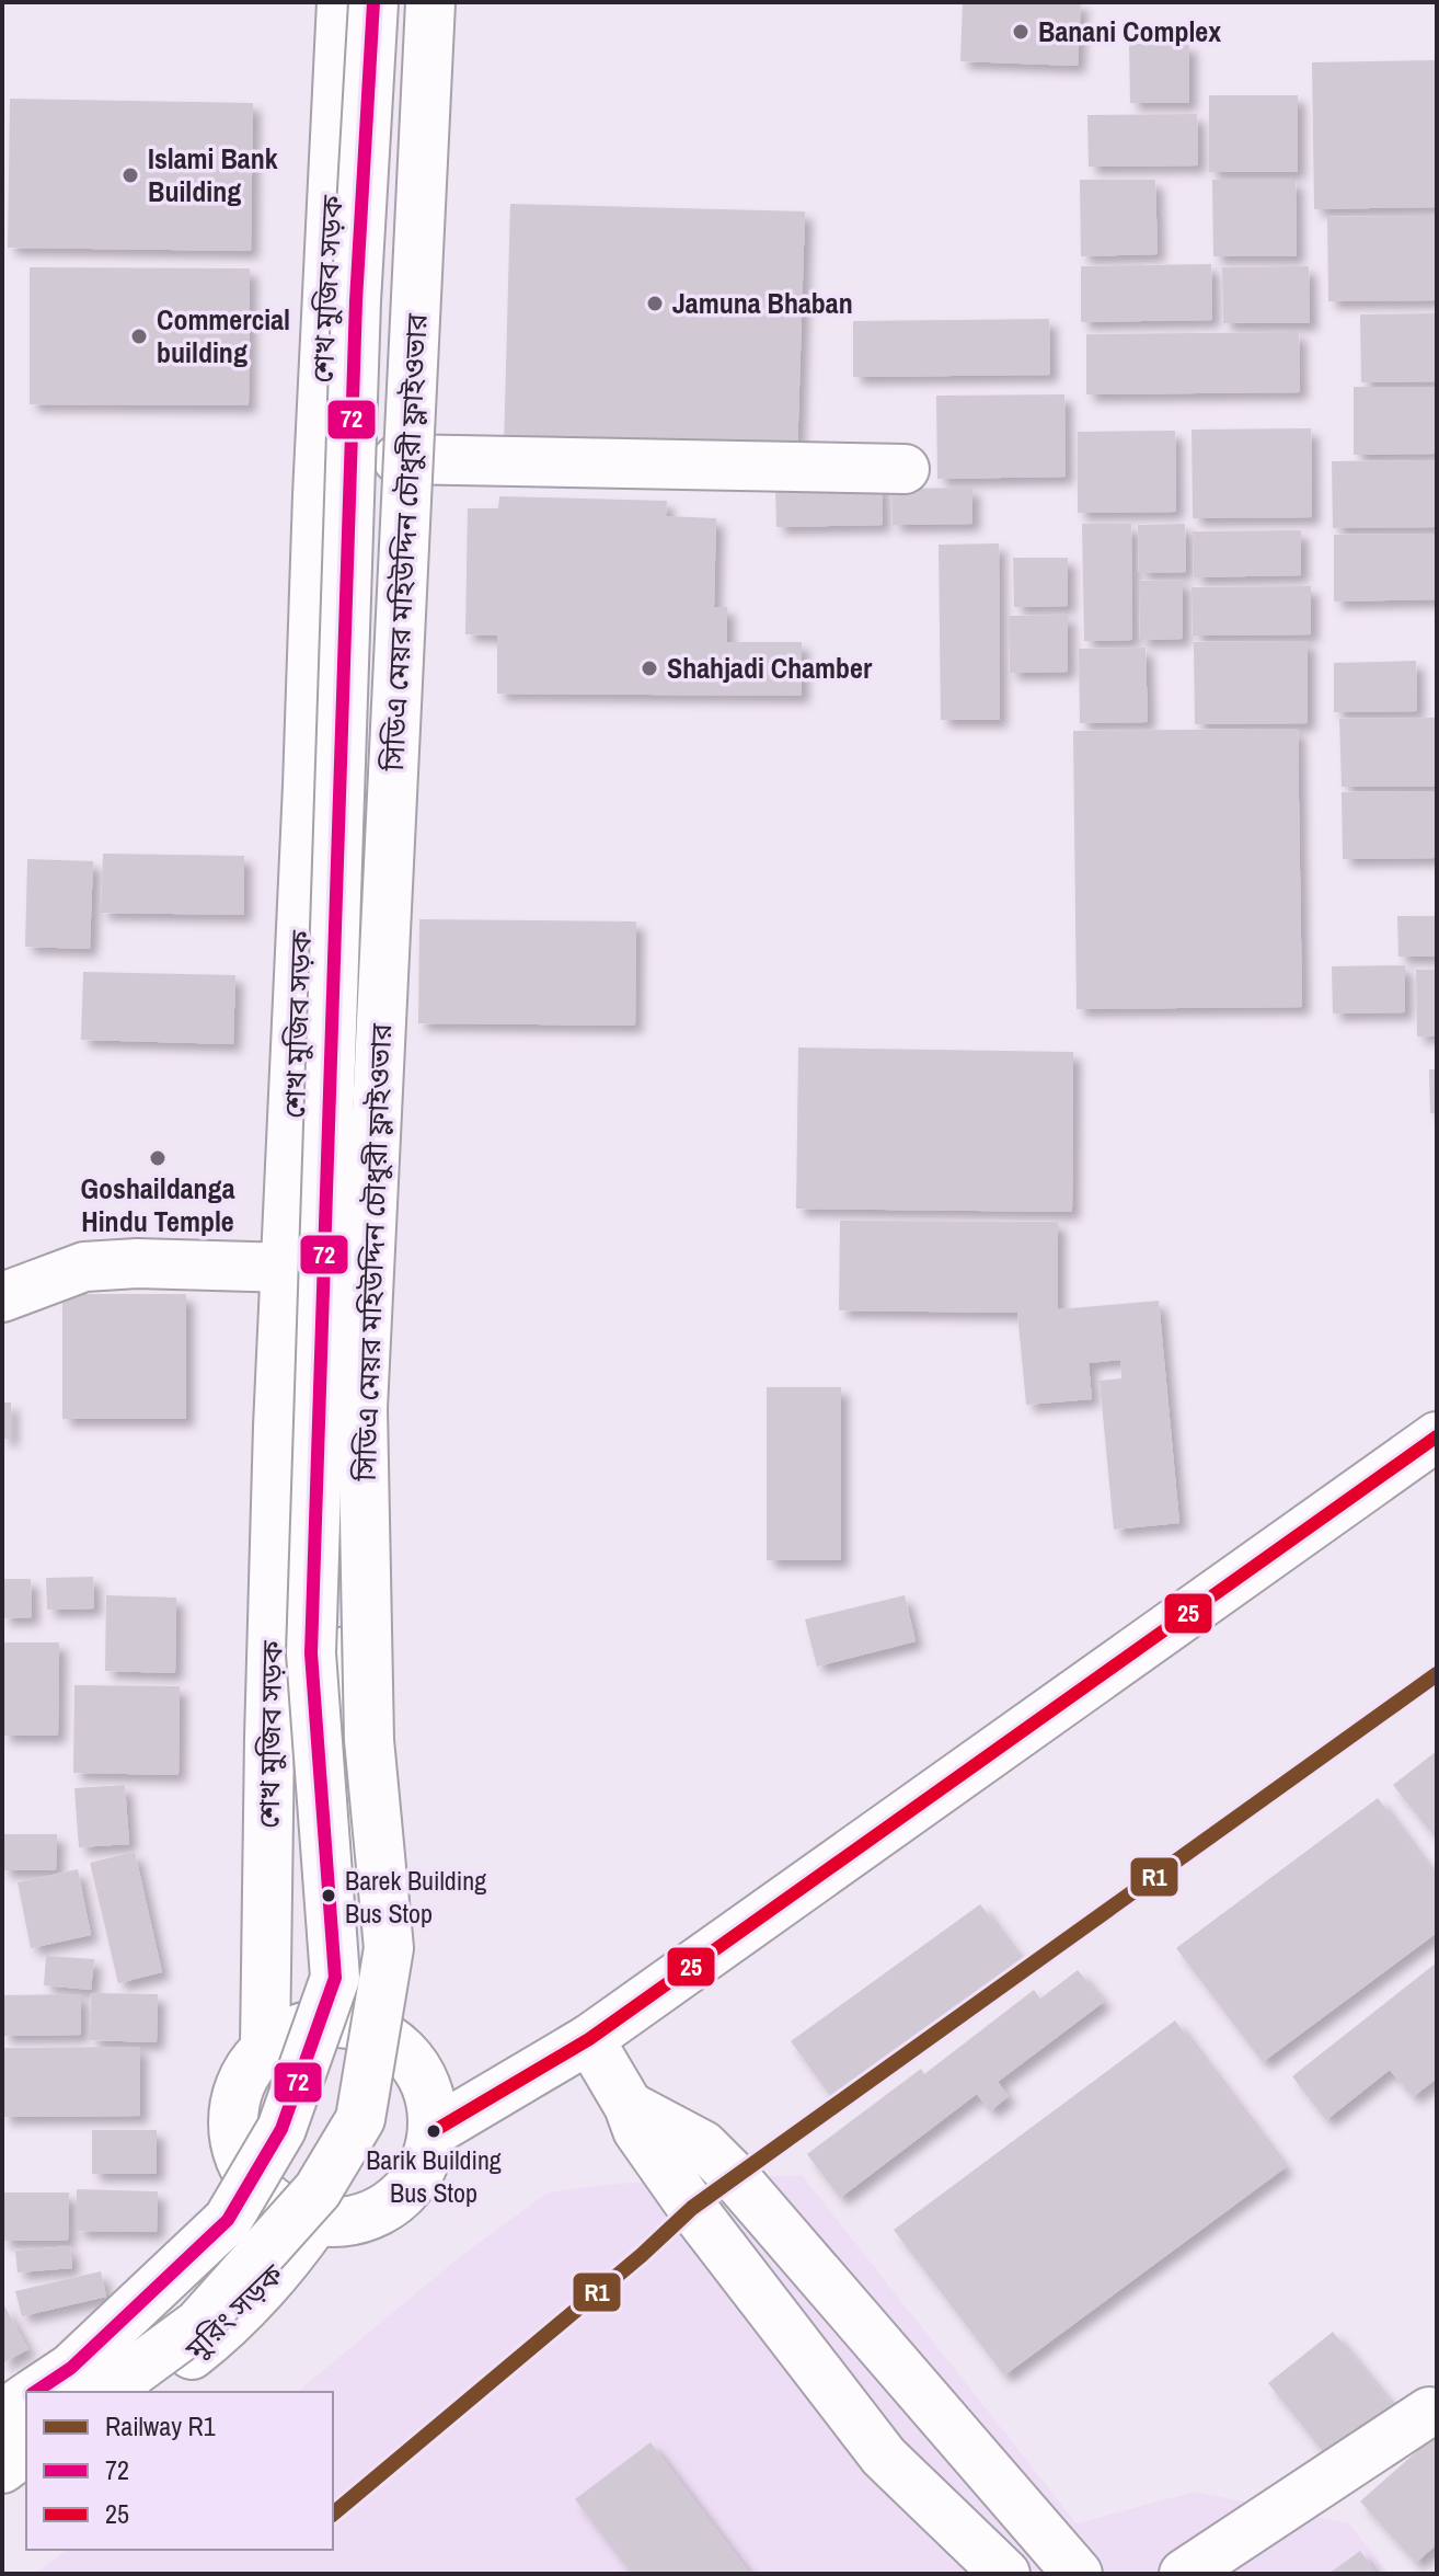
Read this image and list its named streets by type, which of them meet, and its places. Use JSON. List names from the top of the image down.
{
  "streets": {
    "main road": ["শেখ মুজিব সড়ক", "সিডিএ মেয়র মহিউদ্দিন চৌধুরী ফ্লাইওভার", "মুরিং সড়ক"]
  },
  "crossings": [
    ["শেখ মুজিব সড়ক", "মুরিং সড়ক"]
  ],
  "places": [
    "Banani Complex",
    "Islami Bank Building",
    "Jamuna Bhaban",
    "Commercial building",
    "Shahjadi Chamber",
    "Goshaildanga Hindu Temple",
    "Barek Building Bus Stop",
    "Barik Building Bus Stop"
  ],
  "lines": ["transit line 72", "transit line 25", "rail line R1"],
  "legend": ["Railway R1", "72", "25"]
}
